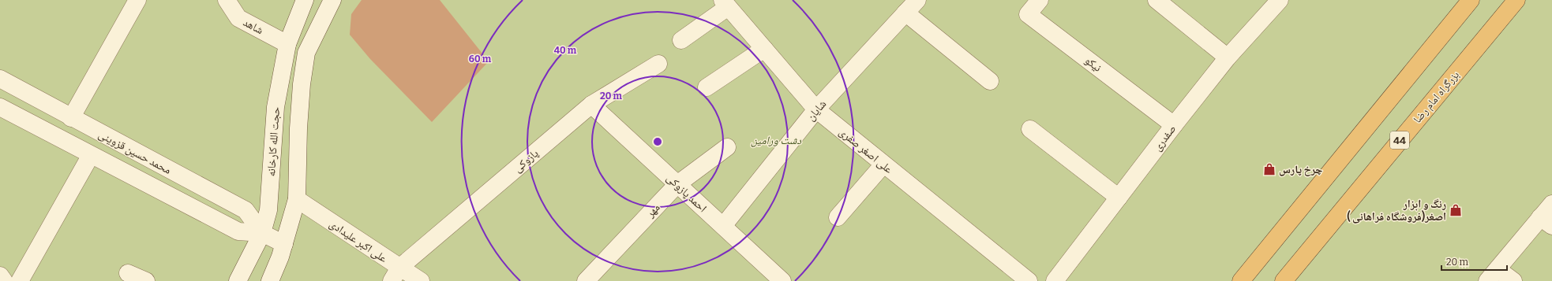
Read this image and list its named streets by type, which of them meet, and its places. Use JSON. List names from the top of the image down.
{
  "streets": {
    "highway": ["بزرگراه امام رضا", "44"],
    "street": [
      "شاهد",
      "نیکو",
      "شایان",
      "صفدری",
      "حجت الله کارخانه",
      "علی اصغر صفری",
      "محمد حسین قزوینی",
      "پازوکی",
      "احمد پازوکی",
      "مهر",
      "علی اکبر علیدادی"
    ]
  },
  "crossings": [
    ["شاهد", "حجت الله کارخانه"],
    ["نیکو", "صفدری"],
    ["شایان", "علی اصغر صفری"],
    ["شایان", "احمد پازوکی"],
    ["حجت الله کارخانه", "محمد حسین قزوینی"],
    ["پازوکی", "احمد پازوکی"],
    ["پازوکی", "علی اکبر علیدادی"],
    ["احمد پازوکی", "مهر"]
  ],
  "parks": ["دشت ورامین"],
  "places": {
    "shop": ["چرخ پارس", "رنگ و ابزار اصغر(فروشگاه فراهانی )"]
  },
  "scale_bar": "20 m",
  "rings": ["40 m", "60 m", "20 m"]
}
